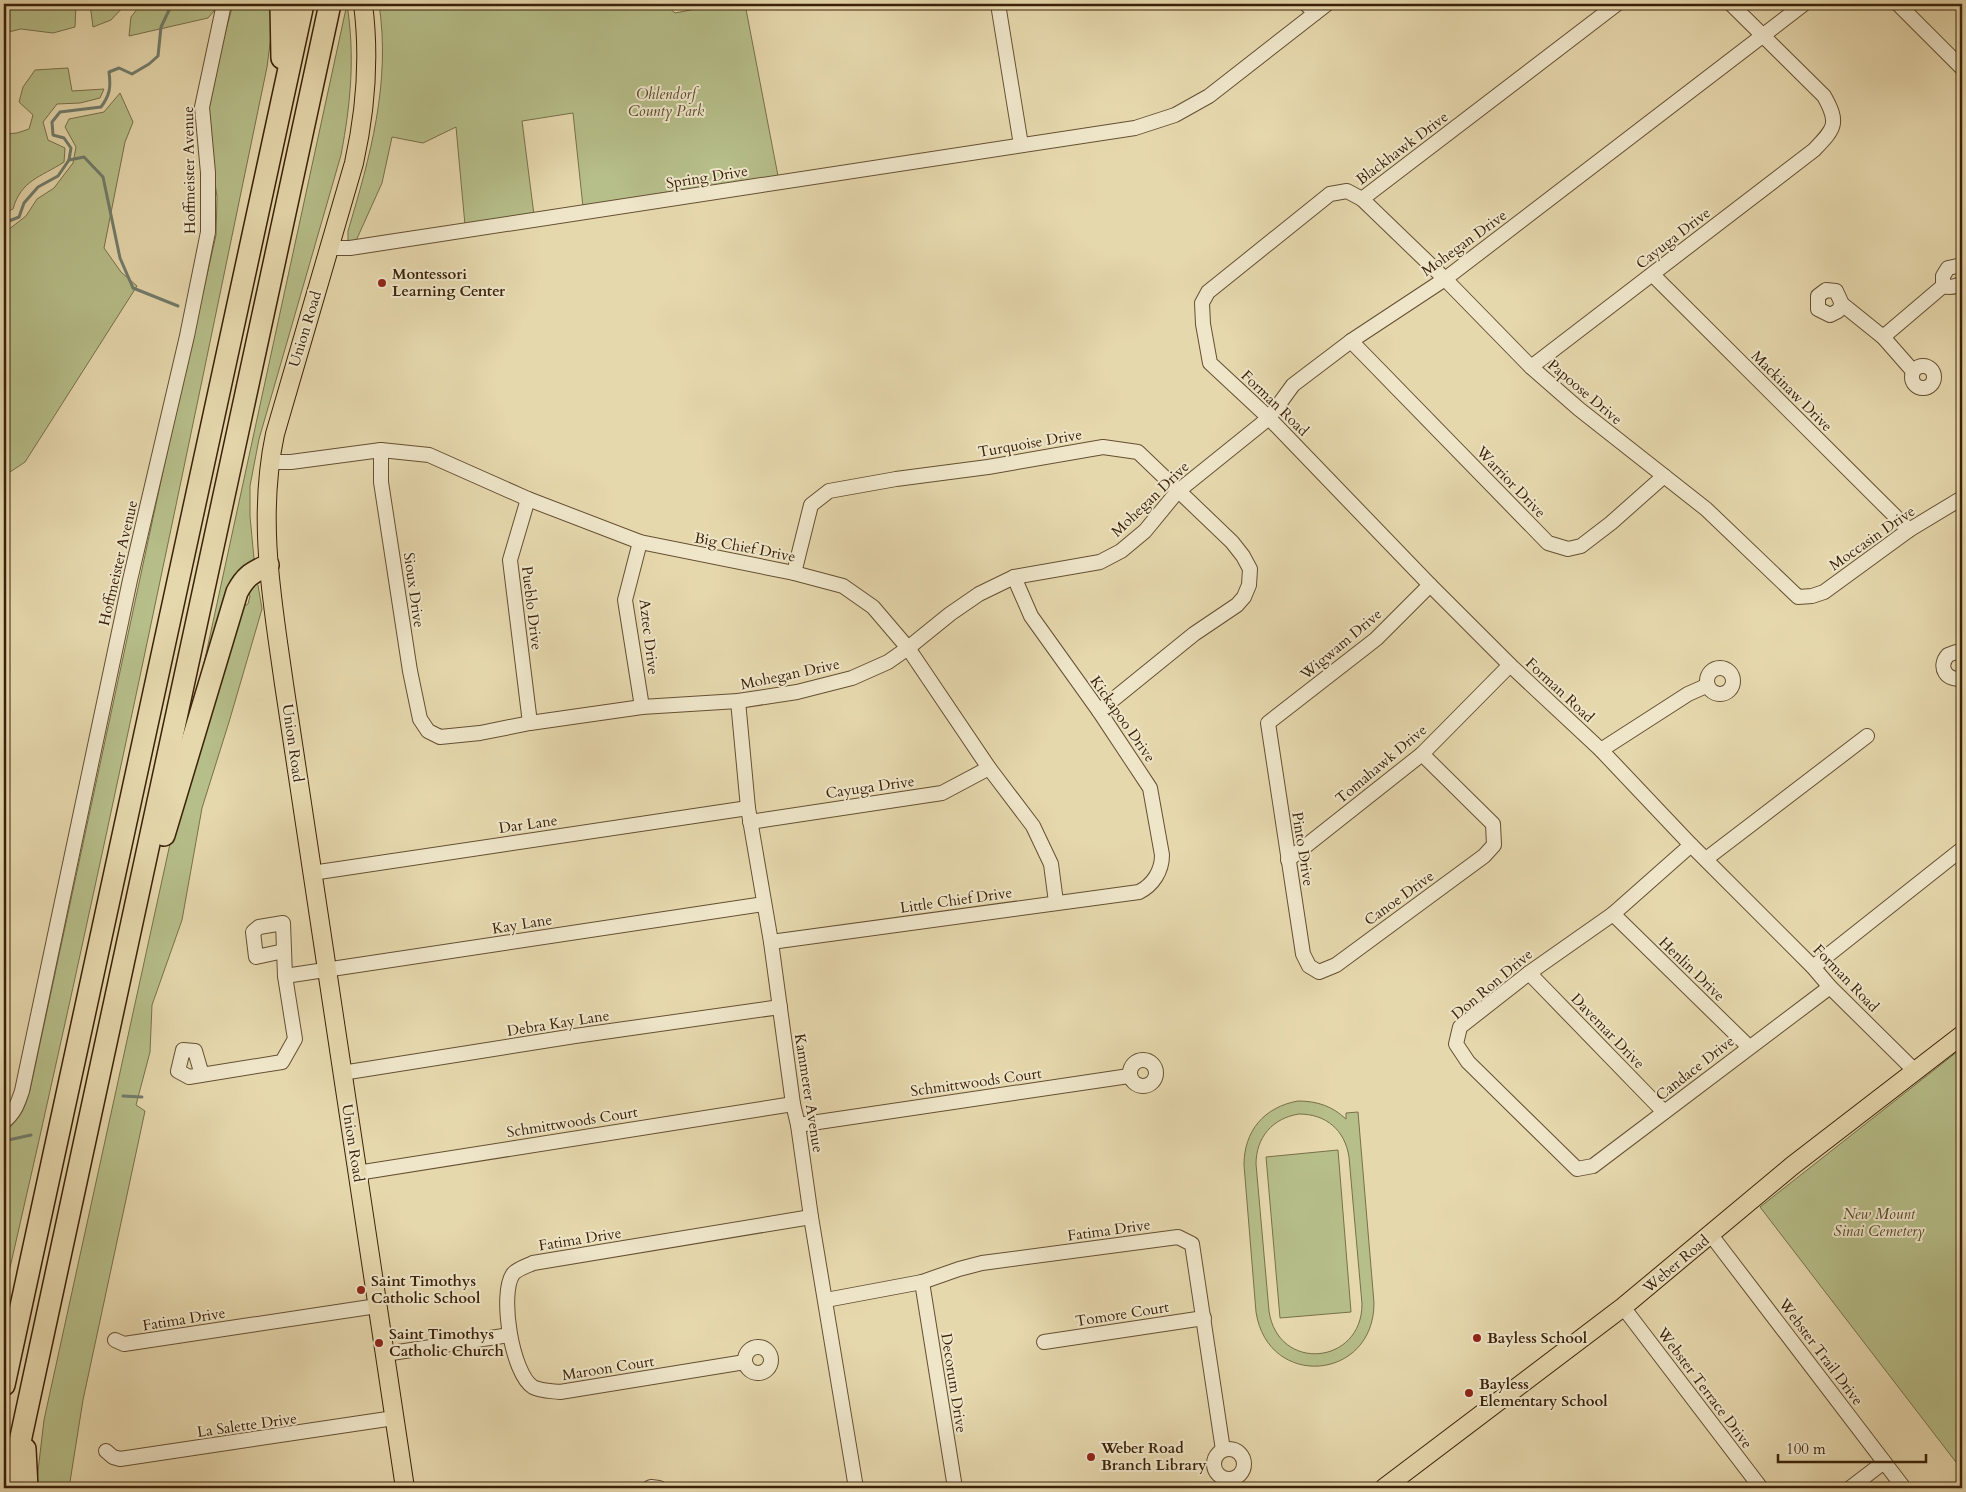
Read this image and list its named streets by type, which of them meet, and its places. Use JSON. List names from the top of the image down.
{
  "streets": {
    "main road": ["Union Road", "Weber Road"],
    "street": [
      "Blackhawk Drive",
      "Hoffmeister Avenue",
      "Spring Drive",
      "Cayuga Drive",
      "Mohegan Drive",
      "Mackinaw Drive",
      "Papoose Drive",
      "Forman Road",
      "Turquoise Drive",
      "Warrior Drive",
      "Moccasin Drive",
      "Big Chief Drive",
      "Sioux Drive",
      "Pueblo Drive",
      "Aztec Drive",
      "Wigwam Drive",
      "Kickapoo Drive",
      "Tomahawk Drive",
      "Dar Lane",
      "Pinto Drive",
      "Canoe Drive",
      "Little Chief Drive",
      "Kay Lane",
      "Henlin Drive",
      "Don Ron Drive",
      "Debra Kay Lane",
      "Davemar Drive",
      "Candace Drive",
      "Schmittwoods Court",
      "Kammerer Avenue",
      "Fatima Drive",
      "Tomore Court",
      "Webster Trail Drive",
      "Maroon Court",
      "Decorum Drive",
      "Webster Terrace Drive",
      "La Salette Drive"
    ]
  },
  "crossings": [
    ["Blackhawk Drive", "Papoose Drive"],
    ["Blackhawk Drive", "Forman Road"],
    ["Spring Drive", "Union Road"],
    ["Cayuga Drive", "Mohegan Drive"],
    ["Cayuga Drive", "Mackinaw Drive"],
    ["Cayuga Drive", "Papoose Drive"],
    ["Cayuga Drive", "Big Chief Drive"],
    ["Cayuga Drive", "Dar Lane"],
    ["Cayuga Drive", "Kammerer Avenue"],
    ["Mohegan Drive", "Papoose Drive"],
    ["Mohegan Drive", "Forman Road"],
    ["Mohegan Drive", "Turquoise Drive"],
    ["Mohegan Drive", "Warrior Drive"],
    ["Mohegan Drive", "Big Chief Drive"],
    ["Mohegan Drive", "Sioux Drive"],
    ["Mohegan Drive", "Pueblo Drive"],
    ["Mohegan Drive", "Aztec Drive"],
    ["Mohegan Drive", "Kickapoo Drive"],
    ["Mohegan Drive", "Kammerer Avenue"],
    ["Union Road", "Big Chief Drive"],
    ["Union Road", "Dar Lane"],
    ["Union Road", "Kay Lane"],
    ["Union Road", "Debra Kay Lane"],
    ["Union Road", "Schmittwoods Court"],
    ["Union Road", "Fatima Drive"],
    ["Union Road", "La Salette Drive"],
    ["Mackinaw Drive", "Moccasin Drive"],
    ["Papoose Drive", "Warrior Drive"],
    ["Papoose Drive", "Moccasin Drive"],
    ["Forman Road", "Wigwam Drive"],
    ["Forman Road", "Tomahawk Drive"],
    ["Forman Road", "Don Ron Drive"],
    ["Forman Road", "Candace Drive"],
    ["Forman Road", "Weber Road"],
    ["Turquoise Drive", "Big Chief Drive"],
    ["Turquoise Drive", "Kickapoo Drive"],
    ["Big Chief Drive", "Sioux Drive"],
    ["Big Chief Drive", "Pueblo Drive"],
    ["Big Chief Drive", "Aztec Drive"],
    ["Big Chief Drive", "Little Chief Drive"],
    ["Wigwam Drive", "Pinto Drive"],
    ["Kickapoo Drive", "Little Chief Drive"],
    ["Tomahawk Drive", "Pinto Drive"],
    ["Tomahawk Drive", "Canoe Drive"],
    ["Dar Lane", "Kammerer Avenue"],
    ["Pinto Drive", "Canoe Drive"],
    ["Little Chief Drive", "Kammerer Avenue"],
    ["Kay Lane", "Kammerer Avenue"],
    ["Henlin Drive", "Don Ron Drive"],
    ["Henlin Drive", "Candace Drive"],
    ["Don Ron Drive", "Davemar Drive"],
    ["Don Ron Drive", "Candace Drive"],
    ["Debra Kay Lane", "Kammerer Avenue"],
    ["Davemar Drive", "Candace Drive"],
    ["Schmittwoods Court", "Kammerer Avenue"],
    ["Kammerer Avenue", "Fatima Drive"],
    ["Fatima Drive", "Tomore Court"],
    ["Fatima Drive", "Maroon Court"],
    ["Fatima Drive", "Decorum Drive"],
    ["Weber Road", "Webster Trail Drive"],
    ["Weber Road", "Webster Terrace Drive"]
  ],
  "parks": ["Ohlendorf County Park", "New Mount Sinai Cemetery"],
  "places": [
    "Montessori Learning Center",
    "Saint Timothys Catholic School",
    "Bayless School",
    "Saint Timothys Catholic Church",
    "Bayless Elementary School",
    "Weber Road Branch Library"
  ],
  "scale_bar": "100 m"
}
